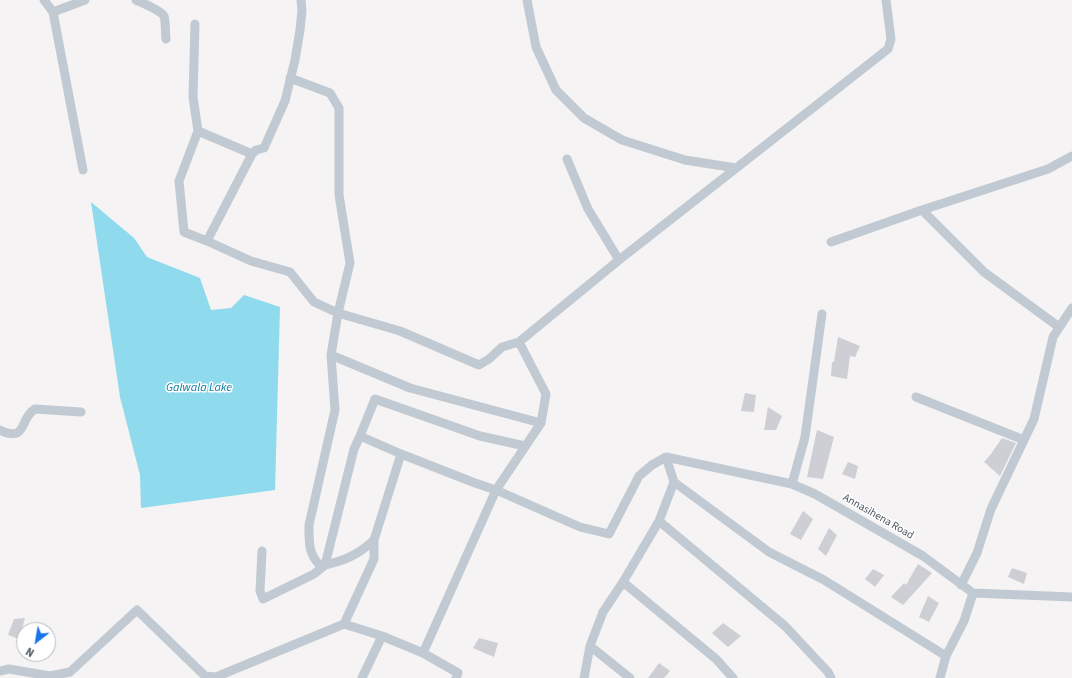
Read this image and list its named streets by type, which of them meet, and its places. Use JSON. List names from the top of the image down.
{
  "streets": {
    "street": ["Annasihena Road"]
  },
  "water": ["Galwala Lake"],
  "north": "bottom left"
}
